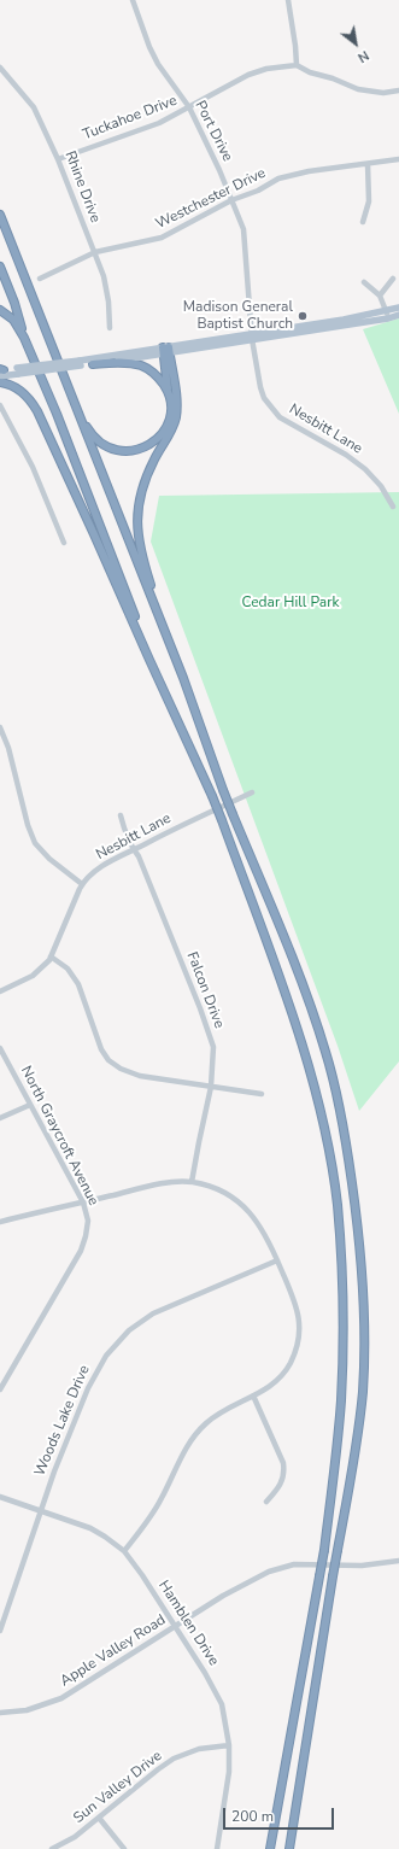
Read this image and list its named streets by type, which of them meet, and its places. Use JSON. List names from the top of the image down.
{
  "streets": {
    "street": [
      "Tuckahoe Drive",
      "Port Drive",
      "Rhine Drive",
      "Westchester Drive",
      "Nesbitt Lane",
      "Falcon Drive",
      "North Graycroft Avenue",
      "Woods Lake Drive",
      "Hamblen Drive",
      "Apple Valley Road",
      "Sun Valley Drive"
    ]
  },
  "crossings": [
    ["Tuckahoe Drive", "Port Drive"],
    ["Tuckahoe Drive", "Rhine Drive"],
    ["Port Drive", "Westchester Drive"],
    ["Port Drive", "Nesbitt Lane"],
    ["Rhine Drive", "Westchester Drive"],
    ["Nesbitt Lane", "Falcon Drive"],
    ["Woods Lake Drive", "Hamblen Drive"],
    ["Hamblen Drive", "Apple Valley Road"],
    ["Hamblen Drive", "Sun Valley Drive"]
  ],
  "parks": ["Cedar Hill Park"],
  "places": ["Madison General Baptist Church"],
  "scale_bar": "200 m",
  "north": "bottom right"
}
